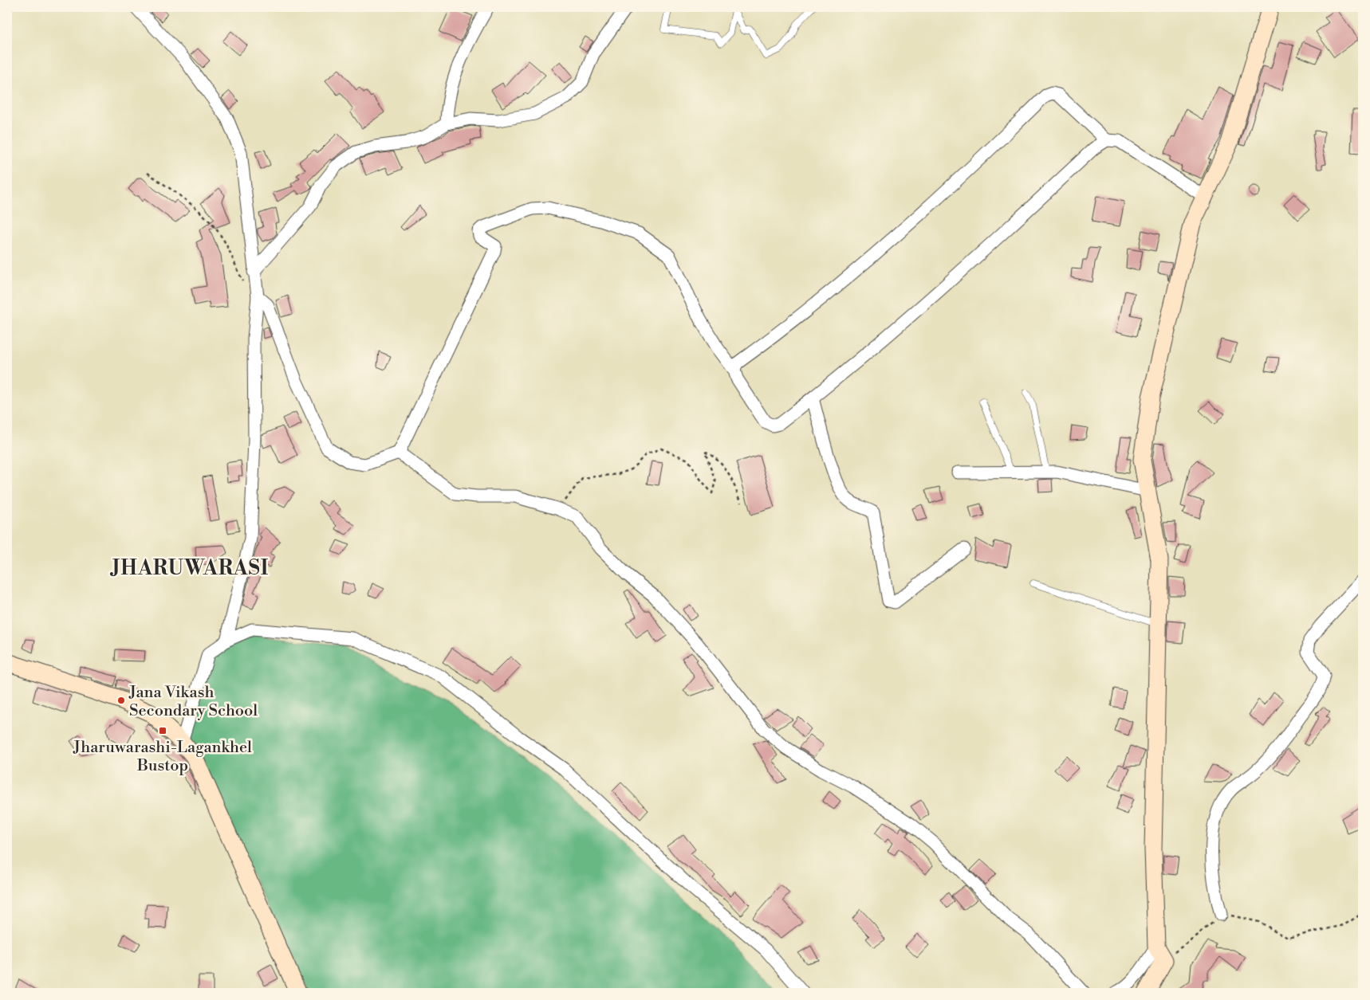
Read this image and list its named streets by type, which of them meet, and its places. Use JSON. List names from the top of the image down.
{
  "districts": ["JHARUWARASI"],
  "places": {
    "other": ["Jana Vikash Secondary School"],
    "transit": ["Jharuwarashi-Lagankhel Bustop"]
  }
}
